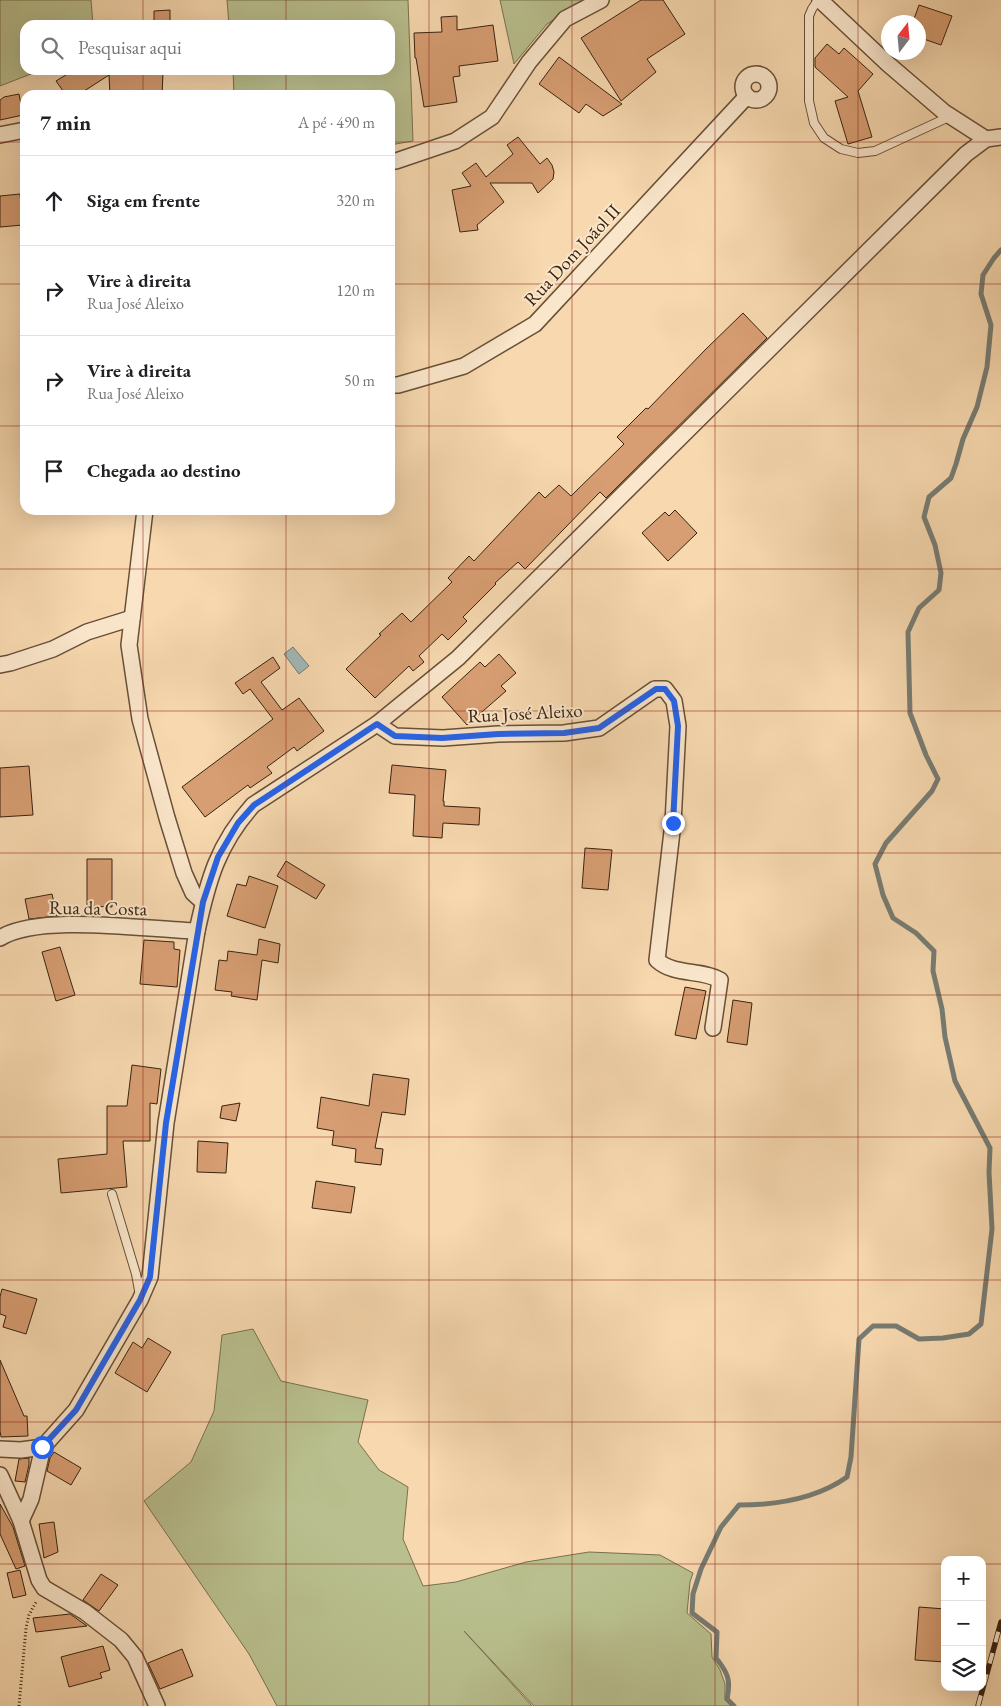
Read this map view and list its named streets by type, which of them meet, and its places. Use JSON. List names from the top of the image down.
{
  "streets": {
    "street": ["Rua Dom Joãol II", "Rua José Aleixo", "Rua da Costa"]
  },
  "north": "top",
  "page": {
    "search": "Pesquisar aqui",
    "heading": ["7 min", "A pé · 490 m"],
    "list": [
      ["Siga em frente", "320 m"],
      ["Vire à direita", "Rua José Aleixo", "120 m"],
      ["Vire à direita", "Rua José Aleixo", "50 m"],
      "Chegada ao destino"
    ],
    "map_buttons": ["+", "−"]
  }
}
